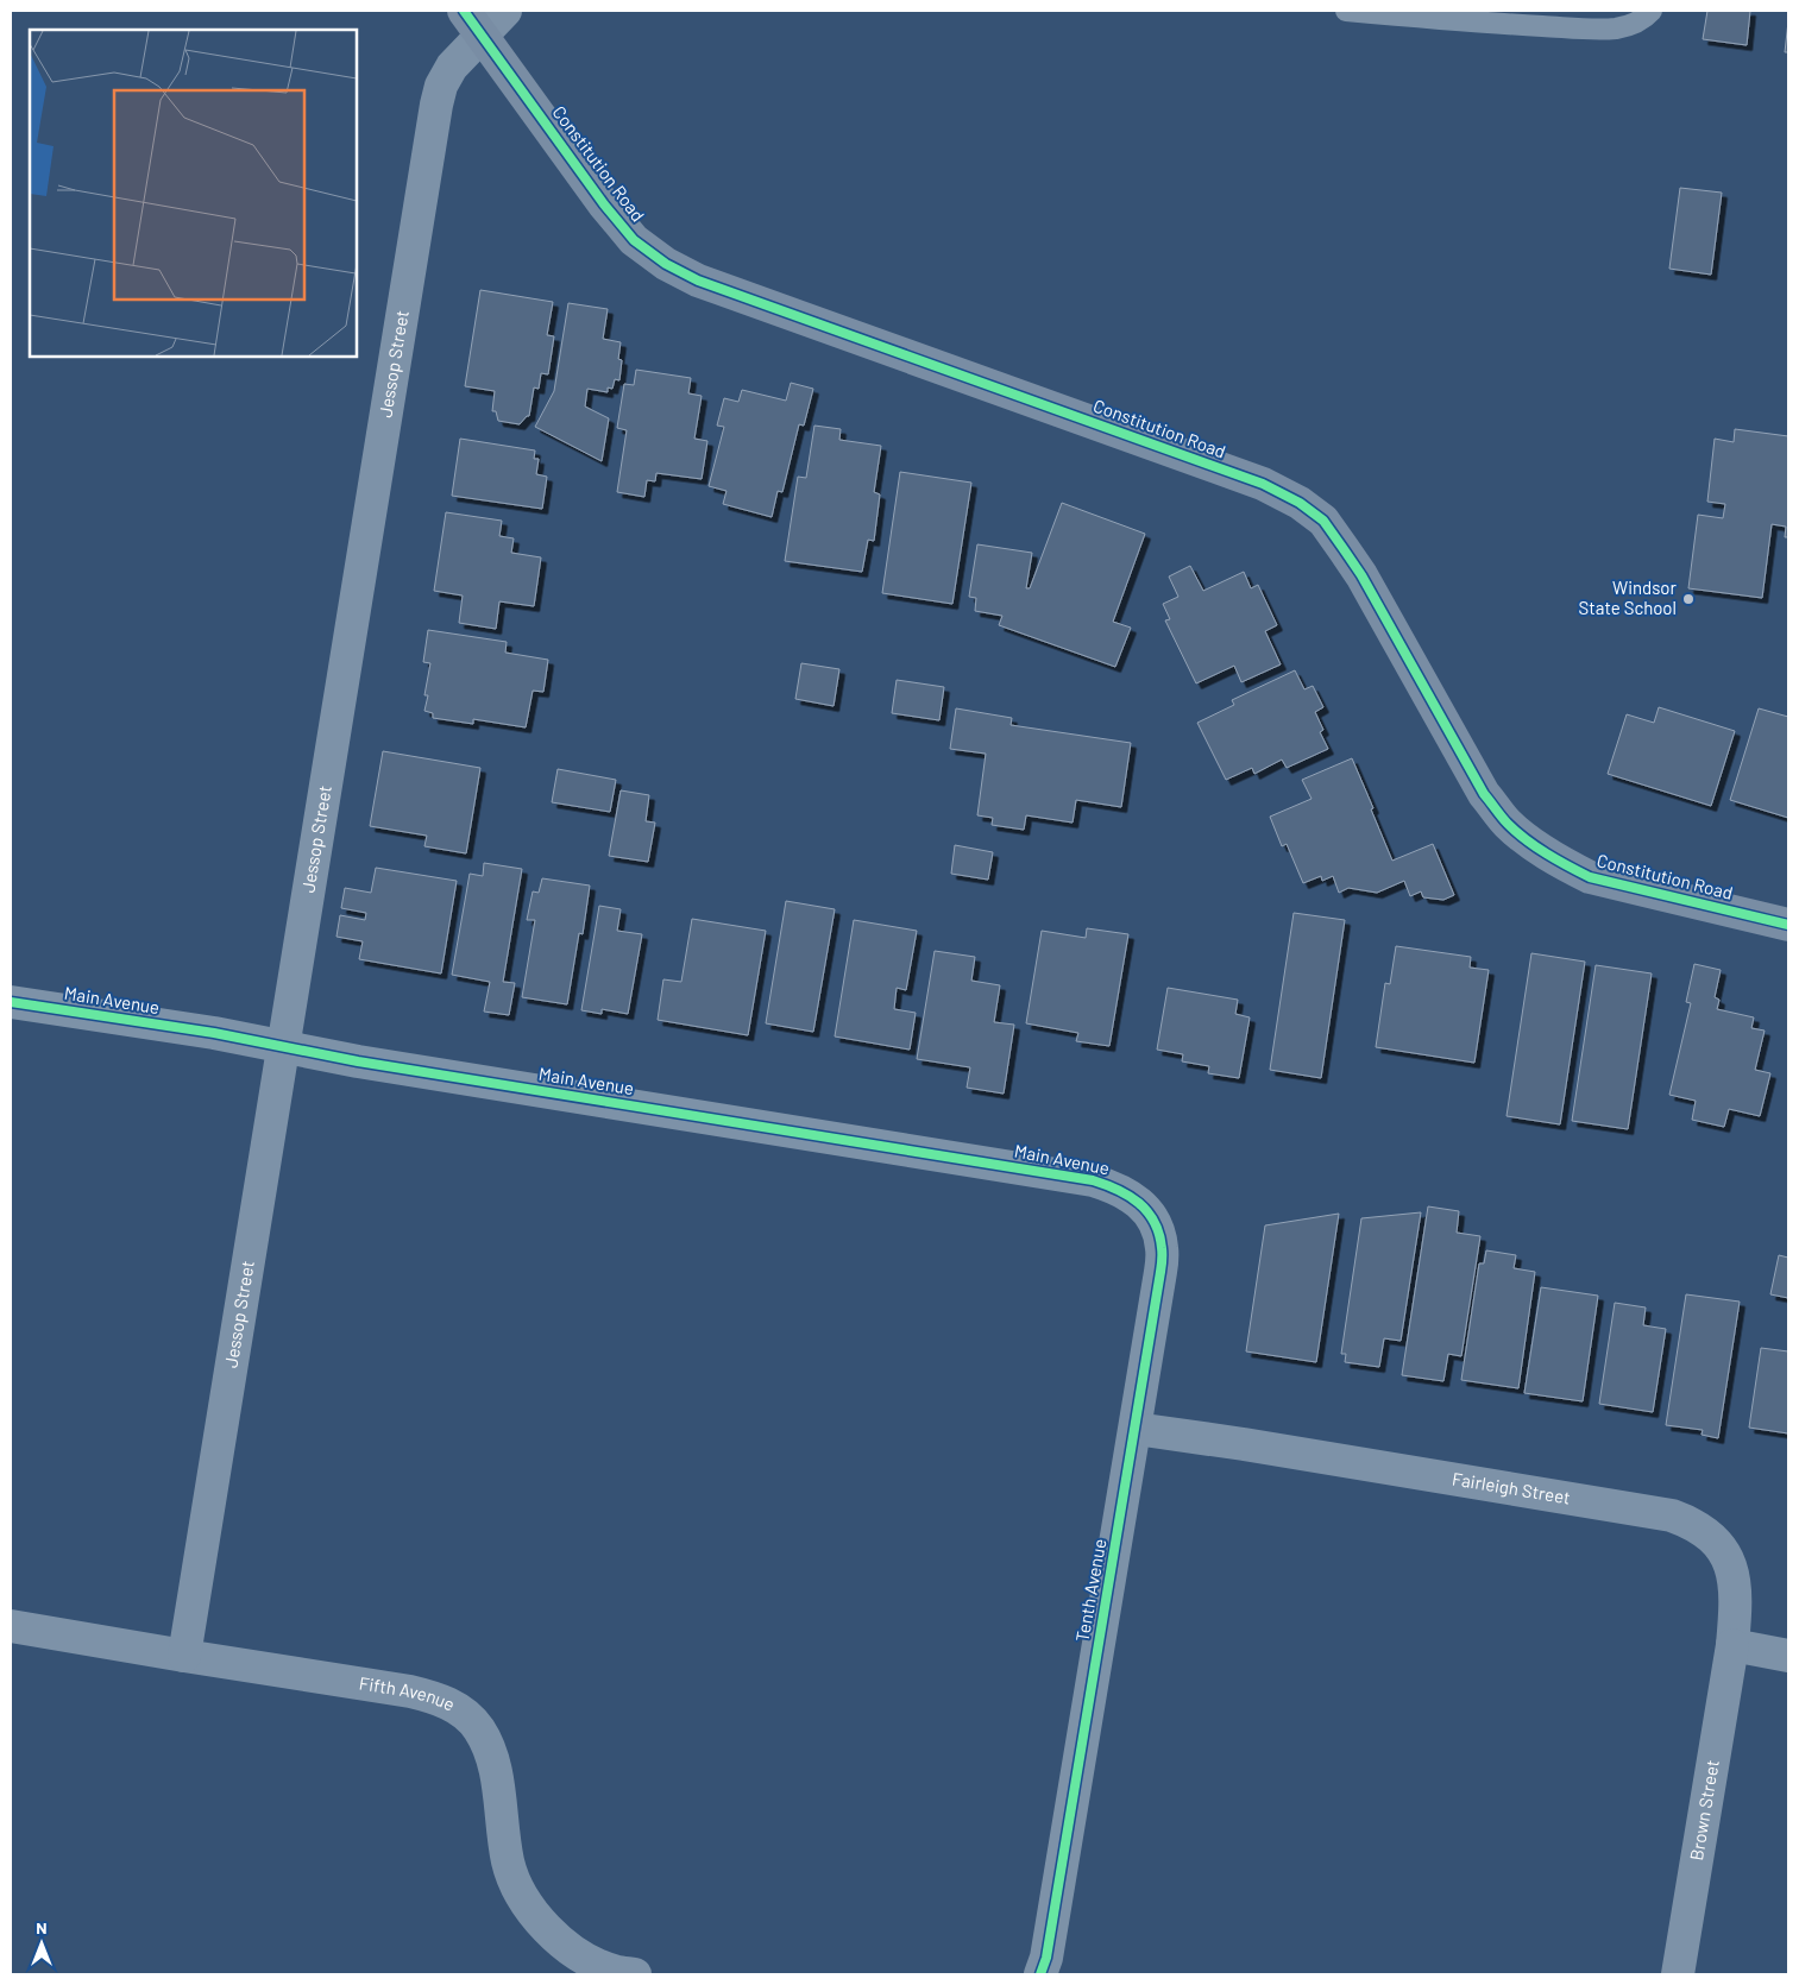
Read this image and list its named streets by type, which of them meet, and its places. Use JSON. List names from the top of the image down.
{
  "streets": {
    "street": [
      "Constitution Road",
      "Jessop Street",
      "Main Avenue",
      "Fairleigh Street",
      "Tenth Avenue",
      "Fifth Avenue",
      "Brown Street"
    ]
  },
  "crossings": [
    ["Constitution Road", "Jessop Street"],
    ["Jessop Street", "Main Avenue"],
    ["Jessop Street", "Fifth Avenue"],
    ["Main Avenue", "Tenth Avenue"],
    ["Fairleigh Street", "Tenth Avenue"],
    ["Fairleigh Street", "Brown Street"]
  ],
  "places": ["Windsor State School"],
  "north": "top"
}
